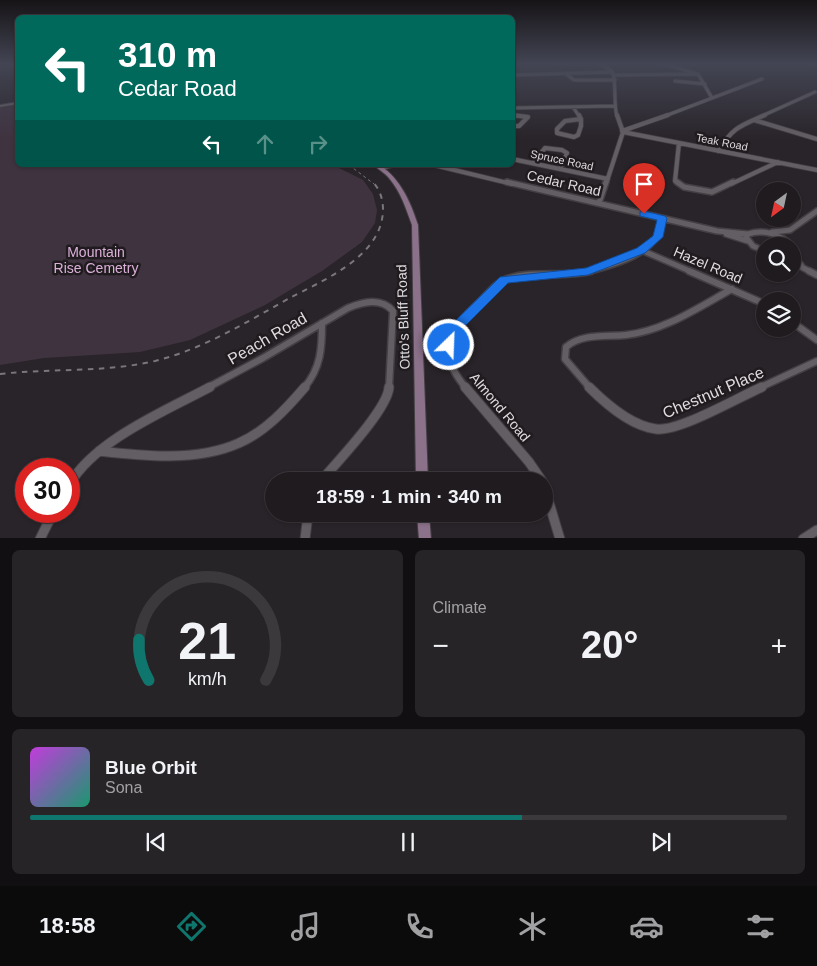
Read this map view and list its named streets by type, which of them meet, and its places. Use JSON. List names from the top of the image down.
{
  "streets": {
    "main road": ["Otto's Bluff Road"],
    "street": [
      "Teak Road",
      "Spruce Road",
      "Cedar Road",
      "Hazel Road",
      "Peach Road",
      "Chestnut Place",
      "Almond Road"
    ]
  },
  "crossings": [
    ["Cedar Road", "Almond Road"],
    ["Hazel Road", "Chestnut Place"],
    ["Hazel Road", "Almond Road"]
  ],
  "parks": ["Mountain Rise Cemetry"],
  "north": "bottom left",
  "page": {
    "turn": ["310 m", "Cedar Road"],
    "limit": "30",
    "trip": "18:59 · 1 min · 340 m",
    "tile": "Climate",
    "heat": ["−", "20°", "+"],
    "song": ["Blue Orbit", "Sona"],
    "tabs": "18:58",
    "gauge": ["21", "km/h"]
  }
}
